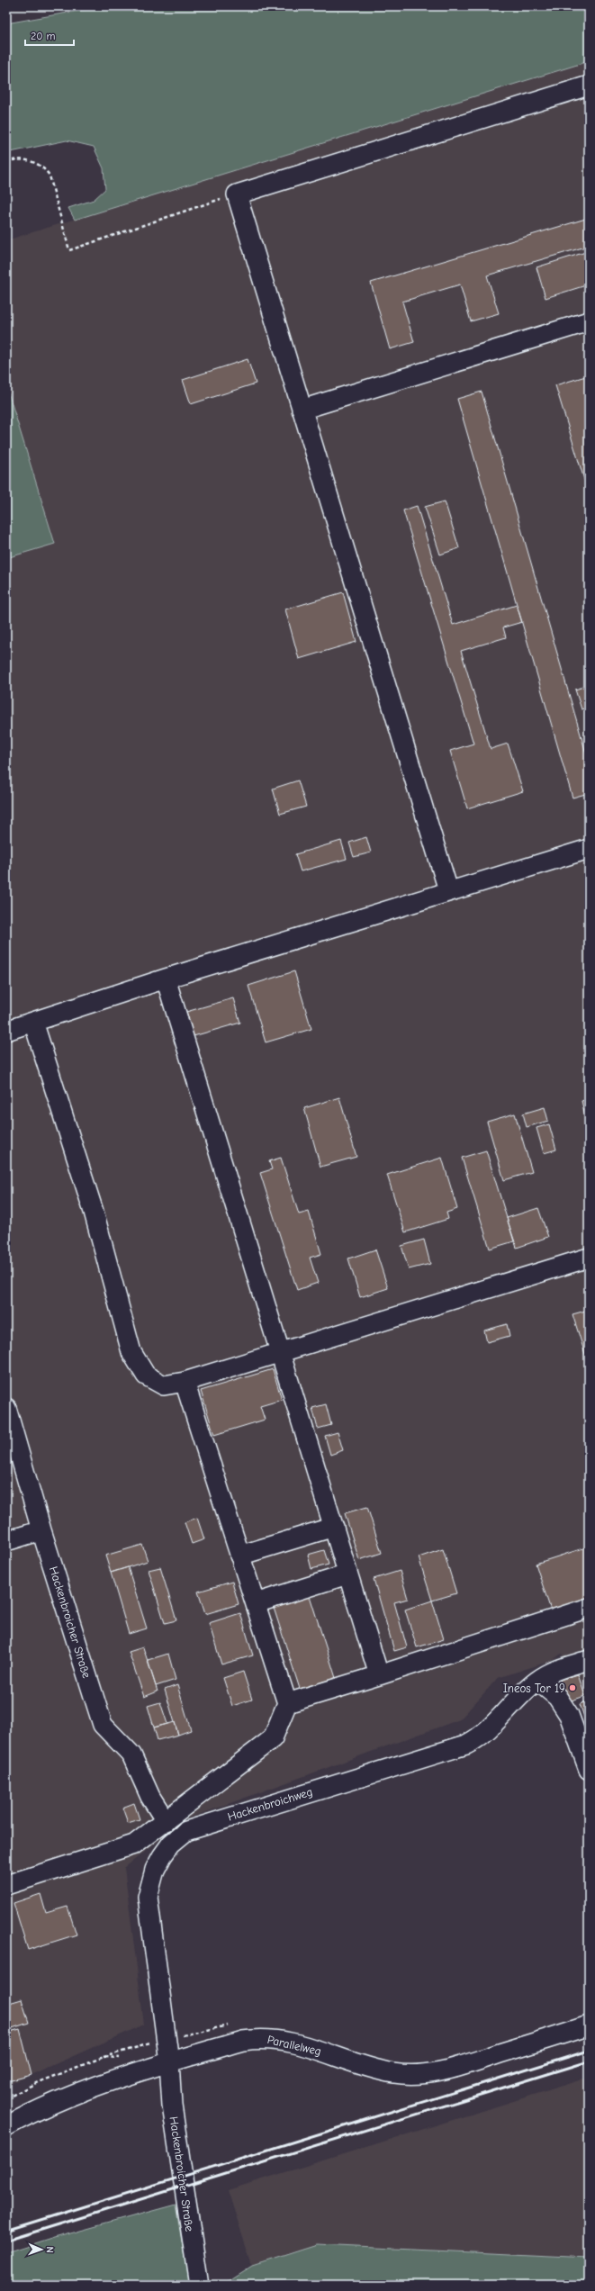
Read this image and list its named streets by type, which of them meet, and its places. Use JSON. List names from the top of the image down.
{
  "streets": {
    "street": ["Hackenbroicher Straße", "Hackenbroichweg", "Parallelweg"]
  },
  "crossings": [
    ["Hackenbroicher Straße", "Hackenbroichweg"],
    ["Hackenbroicher Straße", "Parallelweg"],
    ["Hackenbroichweg", "Parallelweg"]
  ],
  "places": ["Ineos Tor 19"],
  "scale_bar": "20 m",
  "north": "right"
}
